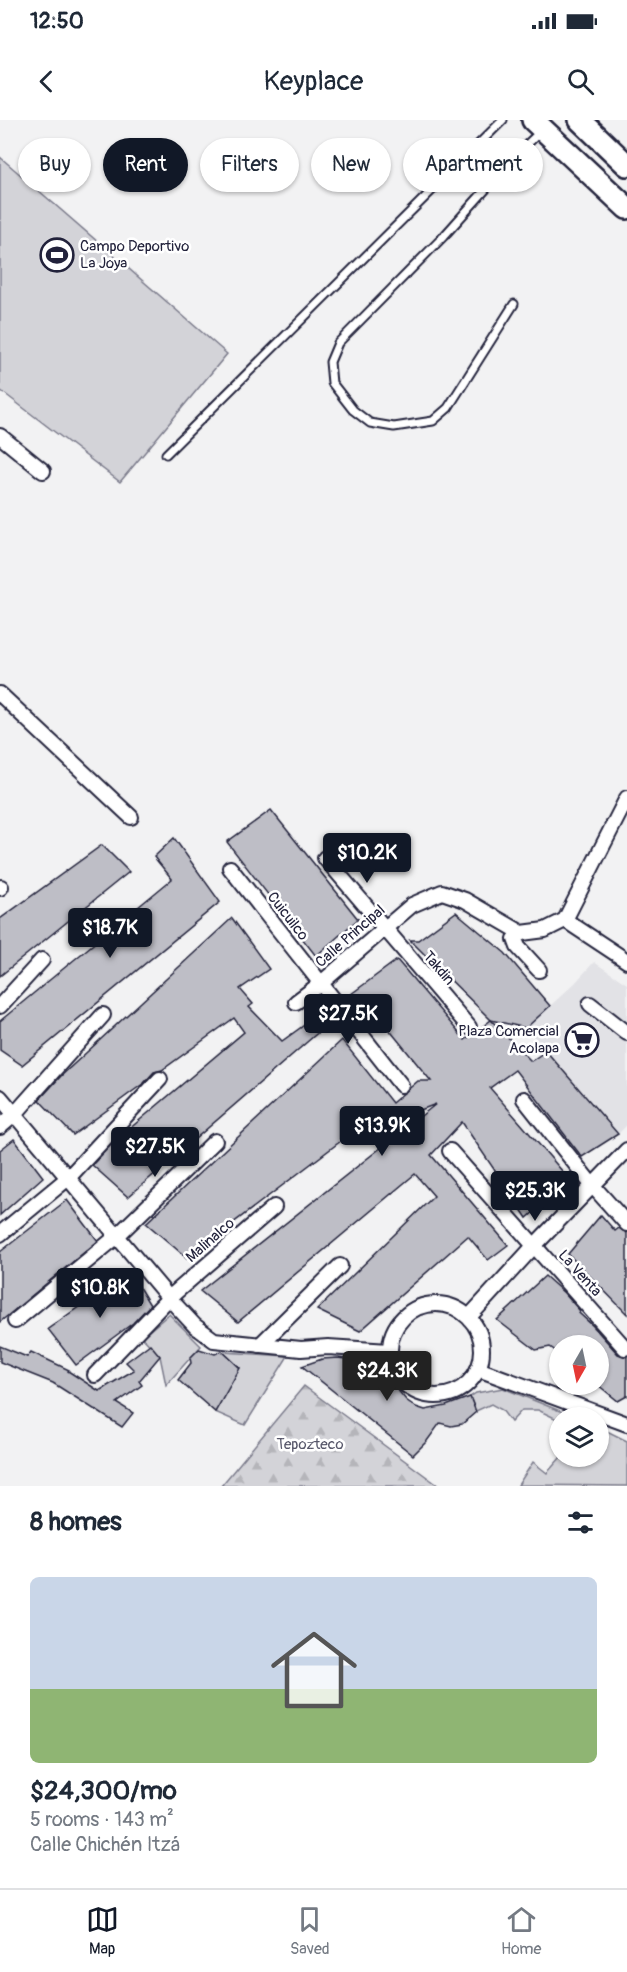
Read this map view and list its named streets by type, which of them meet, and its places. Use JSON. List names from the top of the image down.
{
  "streets": {
    "street": [
      "Cuicuilco",
      "Calle Principal",
      "Takdin",
      "Malinalco",
      "La Venta"
    ]
  },
  "crossings": [
    ["Cuicuilco", "Calle Principal"],
    ["Calle Principal", "Takdin"]
  ],
  "parks": ["Tepozteco"],
  "places": {
    "sports": ["Campo Deportivo La Joya"],
    "supermarket": ["Plaza Comercial Acolapa"]
  },
  "north": "bottom",
  "page": {
    "status": "12:50",
    "header": "Keyplace",
    "chip": [
      "Buy",
      "Rent",
      "Filters",
      "New",
      "Apartment"
    ],
    "price": [
      "$10.2K",
      "$18.7K",
      "$27.5K",
      "$13.9K",
      "$27.5K",
      "$25.3K",
      "$10.8K",
      "$24.3K"
    ],
    "heading": "8 homes",
    "list": [
      {
        "name": "$24,300/mo",
        "note": "5 rooms · 143 m² · Calle Chichén Itzá"
      }
    ],
    "tabs": ["Map", "Saved", "Home"]
  }
}
